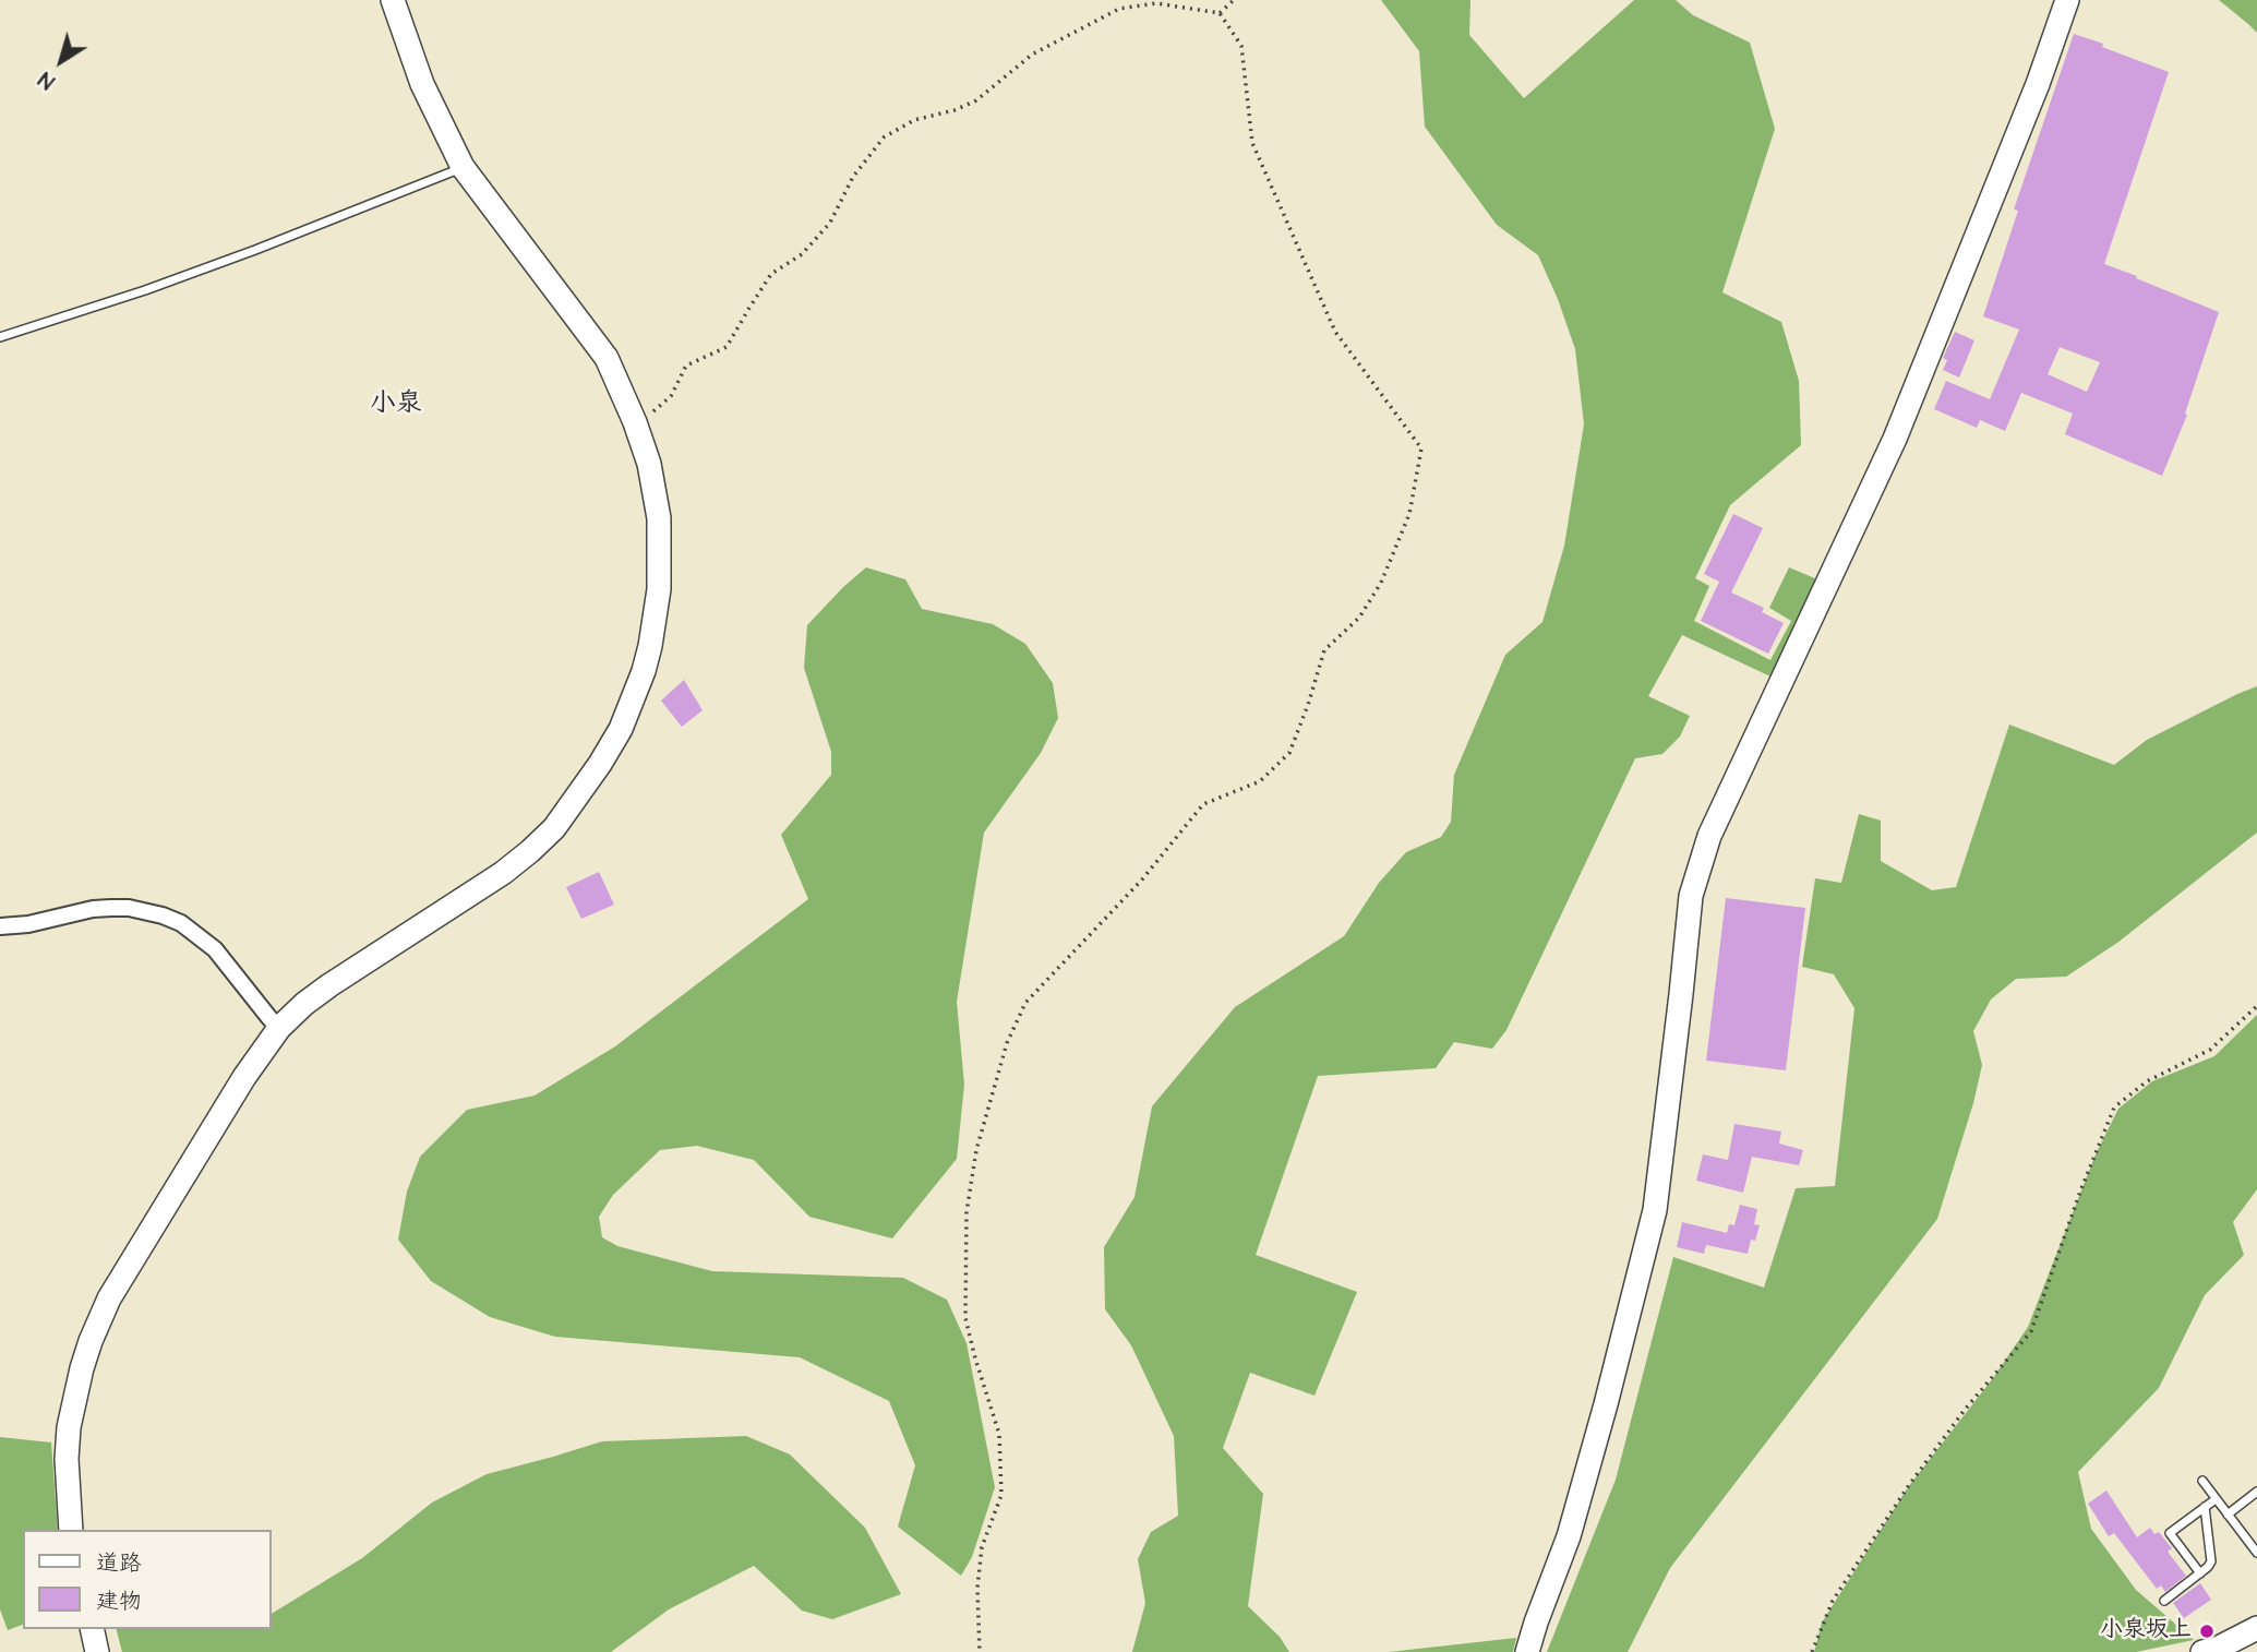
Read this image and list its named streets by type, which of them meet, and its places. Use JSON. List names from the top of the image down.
{
  "districts": ["小泉"],
  "places": ["小泉坂上"],
  "legend": ["道路", "建物"],
  "north": "bottom left"
}
